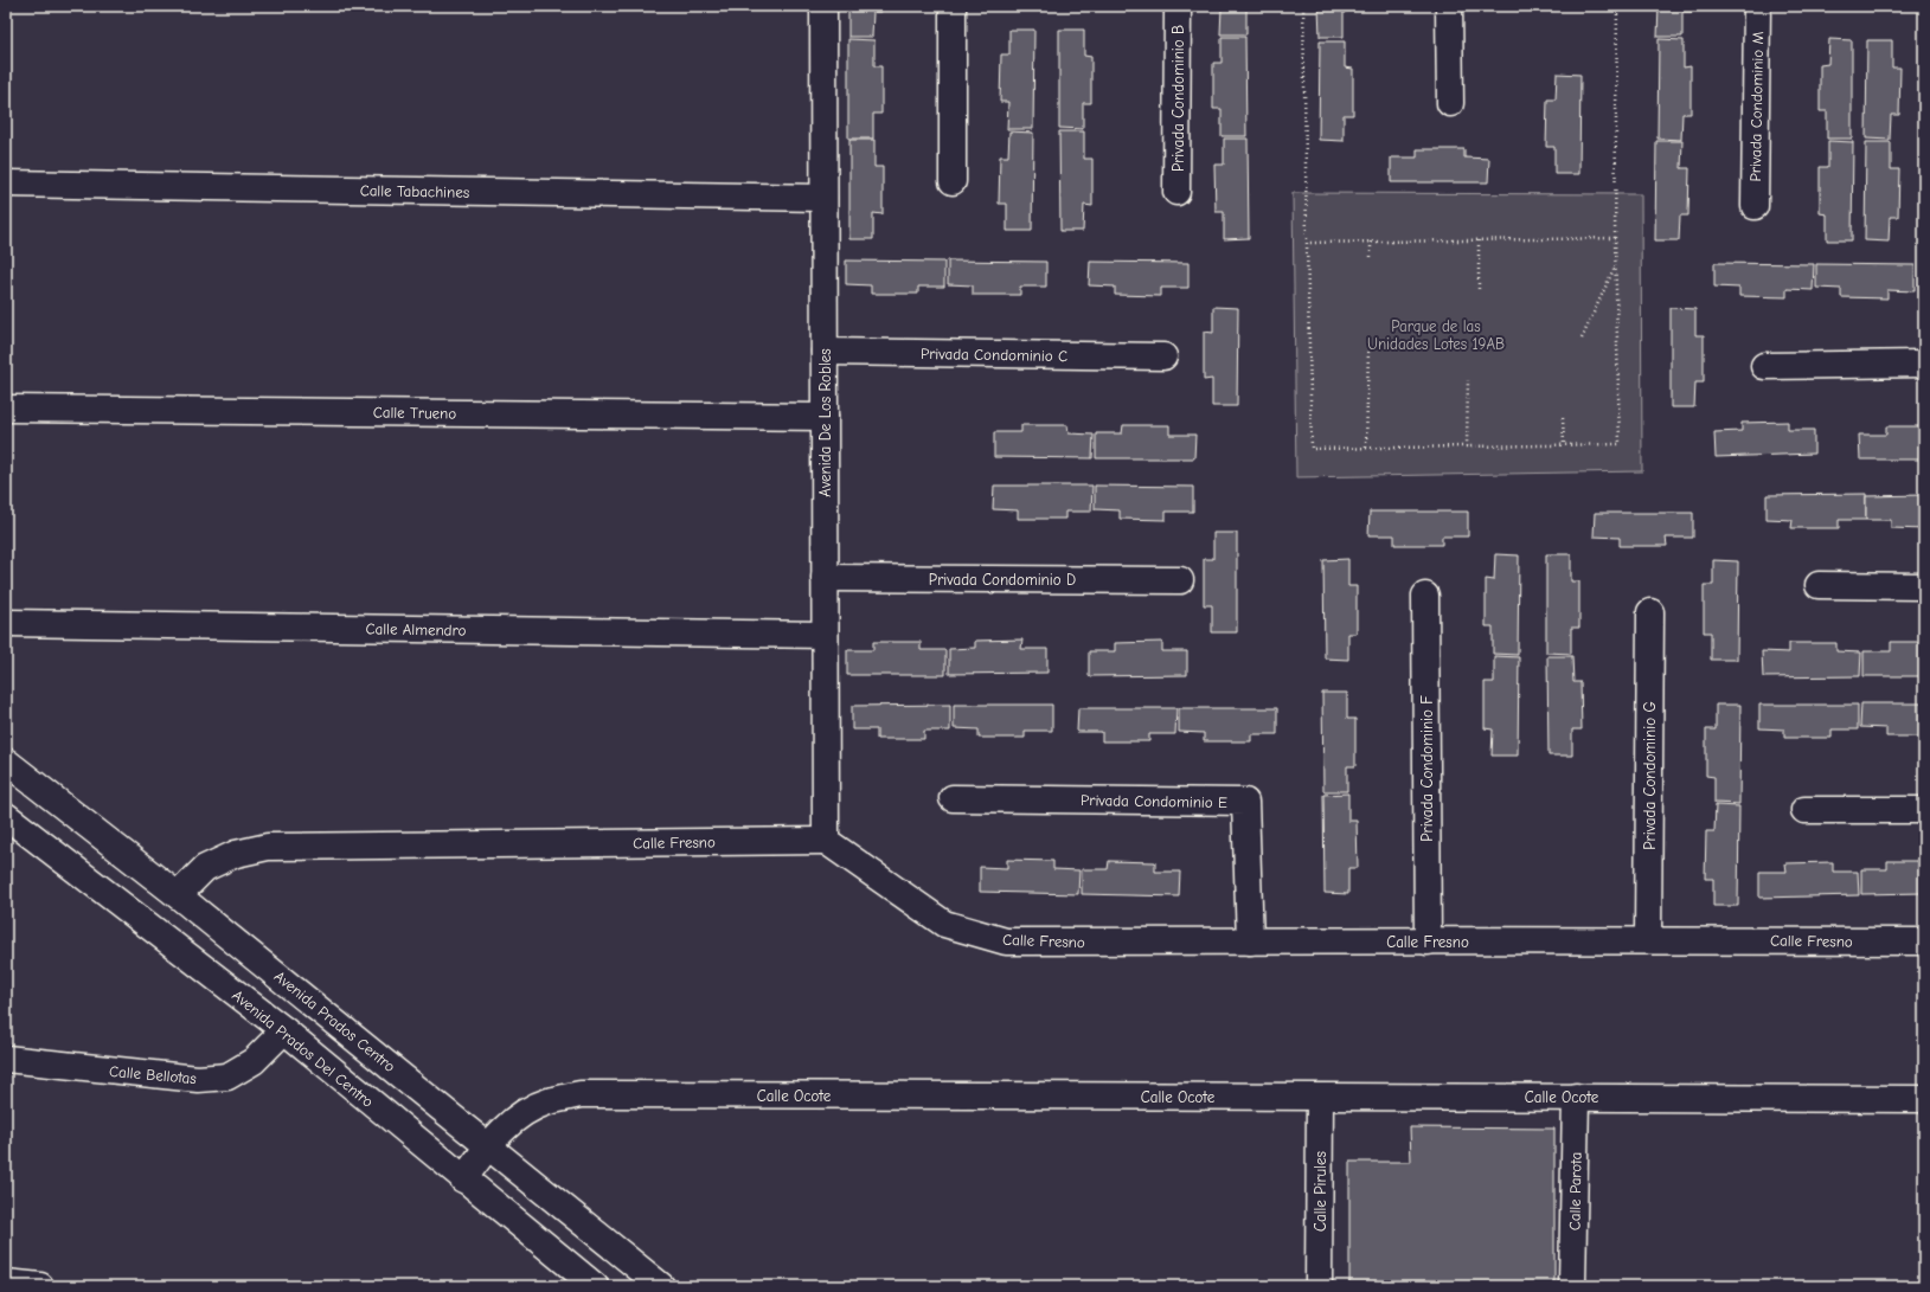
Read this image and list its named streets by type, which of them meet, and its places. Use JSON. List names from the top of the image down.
{
  "streets": {
    "street": [
      "Privada Condominio B",
      "Privada Condominio M",
      "Calle Tabachines",
      "Privada Condominio C",
      "Calle Trueno",
      "Avenida De Los Robles",
      "Privada Condominio D",
      "Calle Almendro",
      "Privada Condominio F",
      "Privada Condominio G",
      "Privada Condominio E",
      "Calle Fresno",
      "Avenida Prados Centro",
      "Avenida Prados Del Centro",
      "Calle Bellotas",
      "Calle Ocote",
      "Calle Pirules",
      "Calle Parota"
    ]
  },
  "crossings": [
    ["Calle Tabachines", "Avenida De Los Robles"],
    ["Privada Condominio C", "Avenida De Los Robles"],
    ["Calle Trueno", "Avenida De Los Robles"],
    ["Avenida De Los Robles", "Privada Condominio D"],
    ["Avenida De Los Robles", "Calle Almendro"],
    ["Avenida De Los Robles", "Calle Fresno"],
    ["Privada Condominio F", "Calle Fresno"],
    ["Privada Condominio G", "Calle Fresno"],
    ["Privada Condominio E", "Calle Fresno"],
    ["Calle Fresno", "Avenida Prados Centro"],
    ["Avenida Prados Centro", "Calle Ocote"],
    ["Avenida Prados Del Centro", "Calle Bellotas"],
    ["Avenida Prados Del Centro", "Calle Ocote"],
    ["Calle Ocote", "Calle Pirules"],
    ["Calle Ocote", "Calle Parota"]
  ],
  "parks": ["Parque de las Unidades Lotes 19AB"]
}
